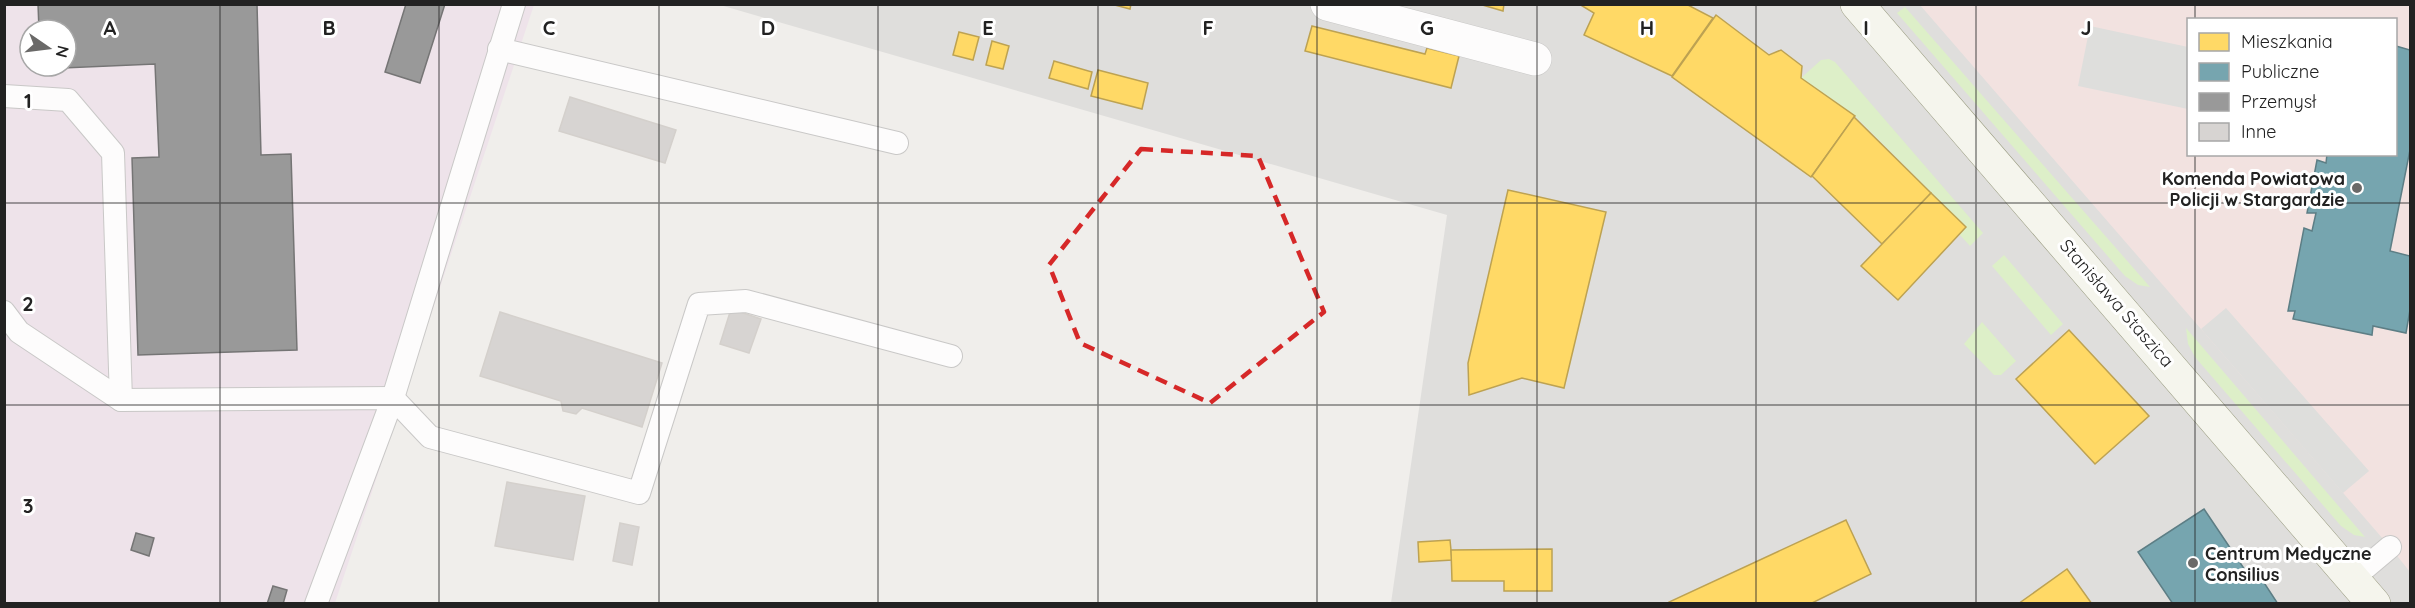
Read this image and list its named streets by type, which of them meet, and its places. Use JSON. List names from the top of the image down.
{
  "streets": {
    "main road": ["Stanisława Staszica"]
  },
  "places": ["Komenda Powiatowa Policji w Stargardzie", "Centrum Medyczne Consilius"],
  "legend": [
    "Mieszkania",
    "Publiczne",
    "Przemysł",
    "Inne"
  ],
  "north": "right",
  "grid": {
    "columns": [
      "A",
      "B",
      "C",
      "D",
      "E",
      "F",
      "G",
      "H",
      "I",
      "J"
    ],
    "rows": ["1", "2", "3"]
  }
}
